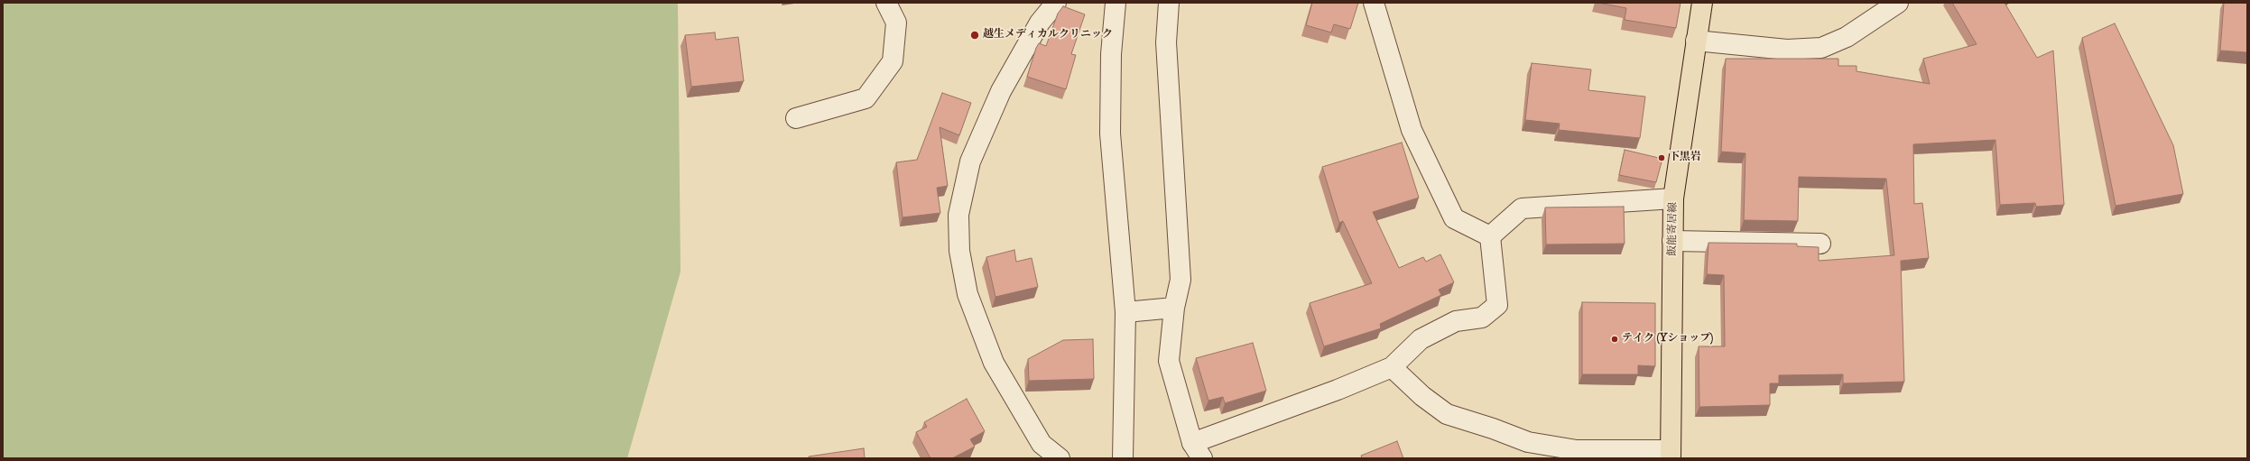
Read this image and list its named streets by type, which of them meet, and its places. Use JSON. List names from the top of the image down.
{
  "streets": {
    "main road": ["飯能寄居線"]
  },
  "places": ["越生メディカルクリニック", "下黒岩", "テイク (Yショップ)"]
}
